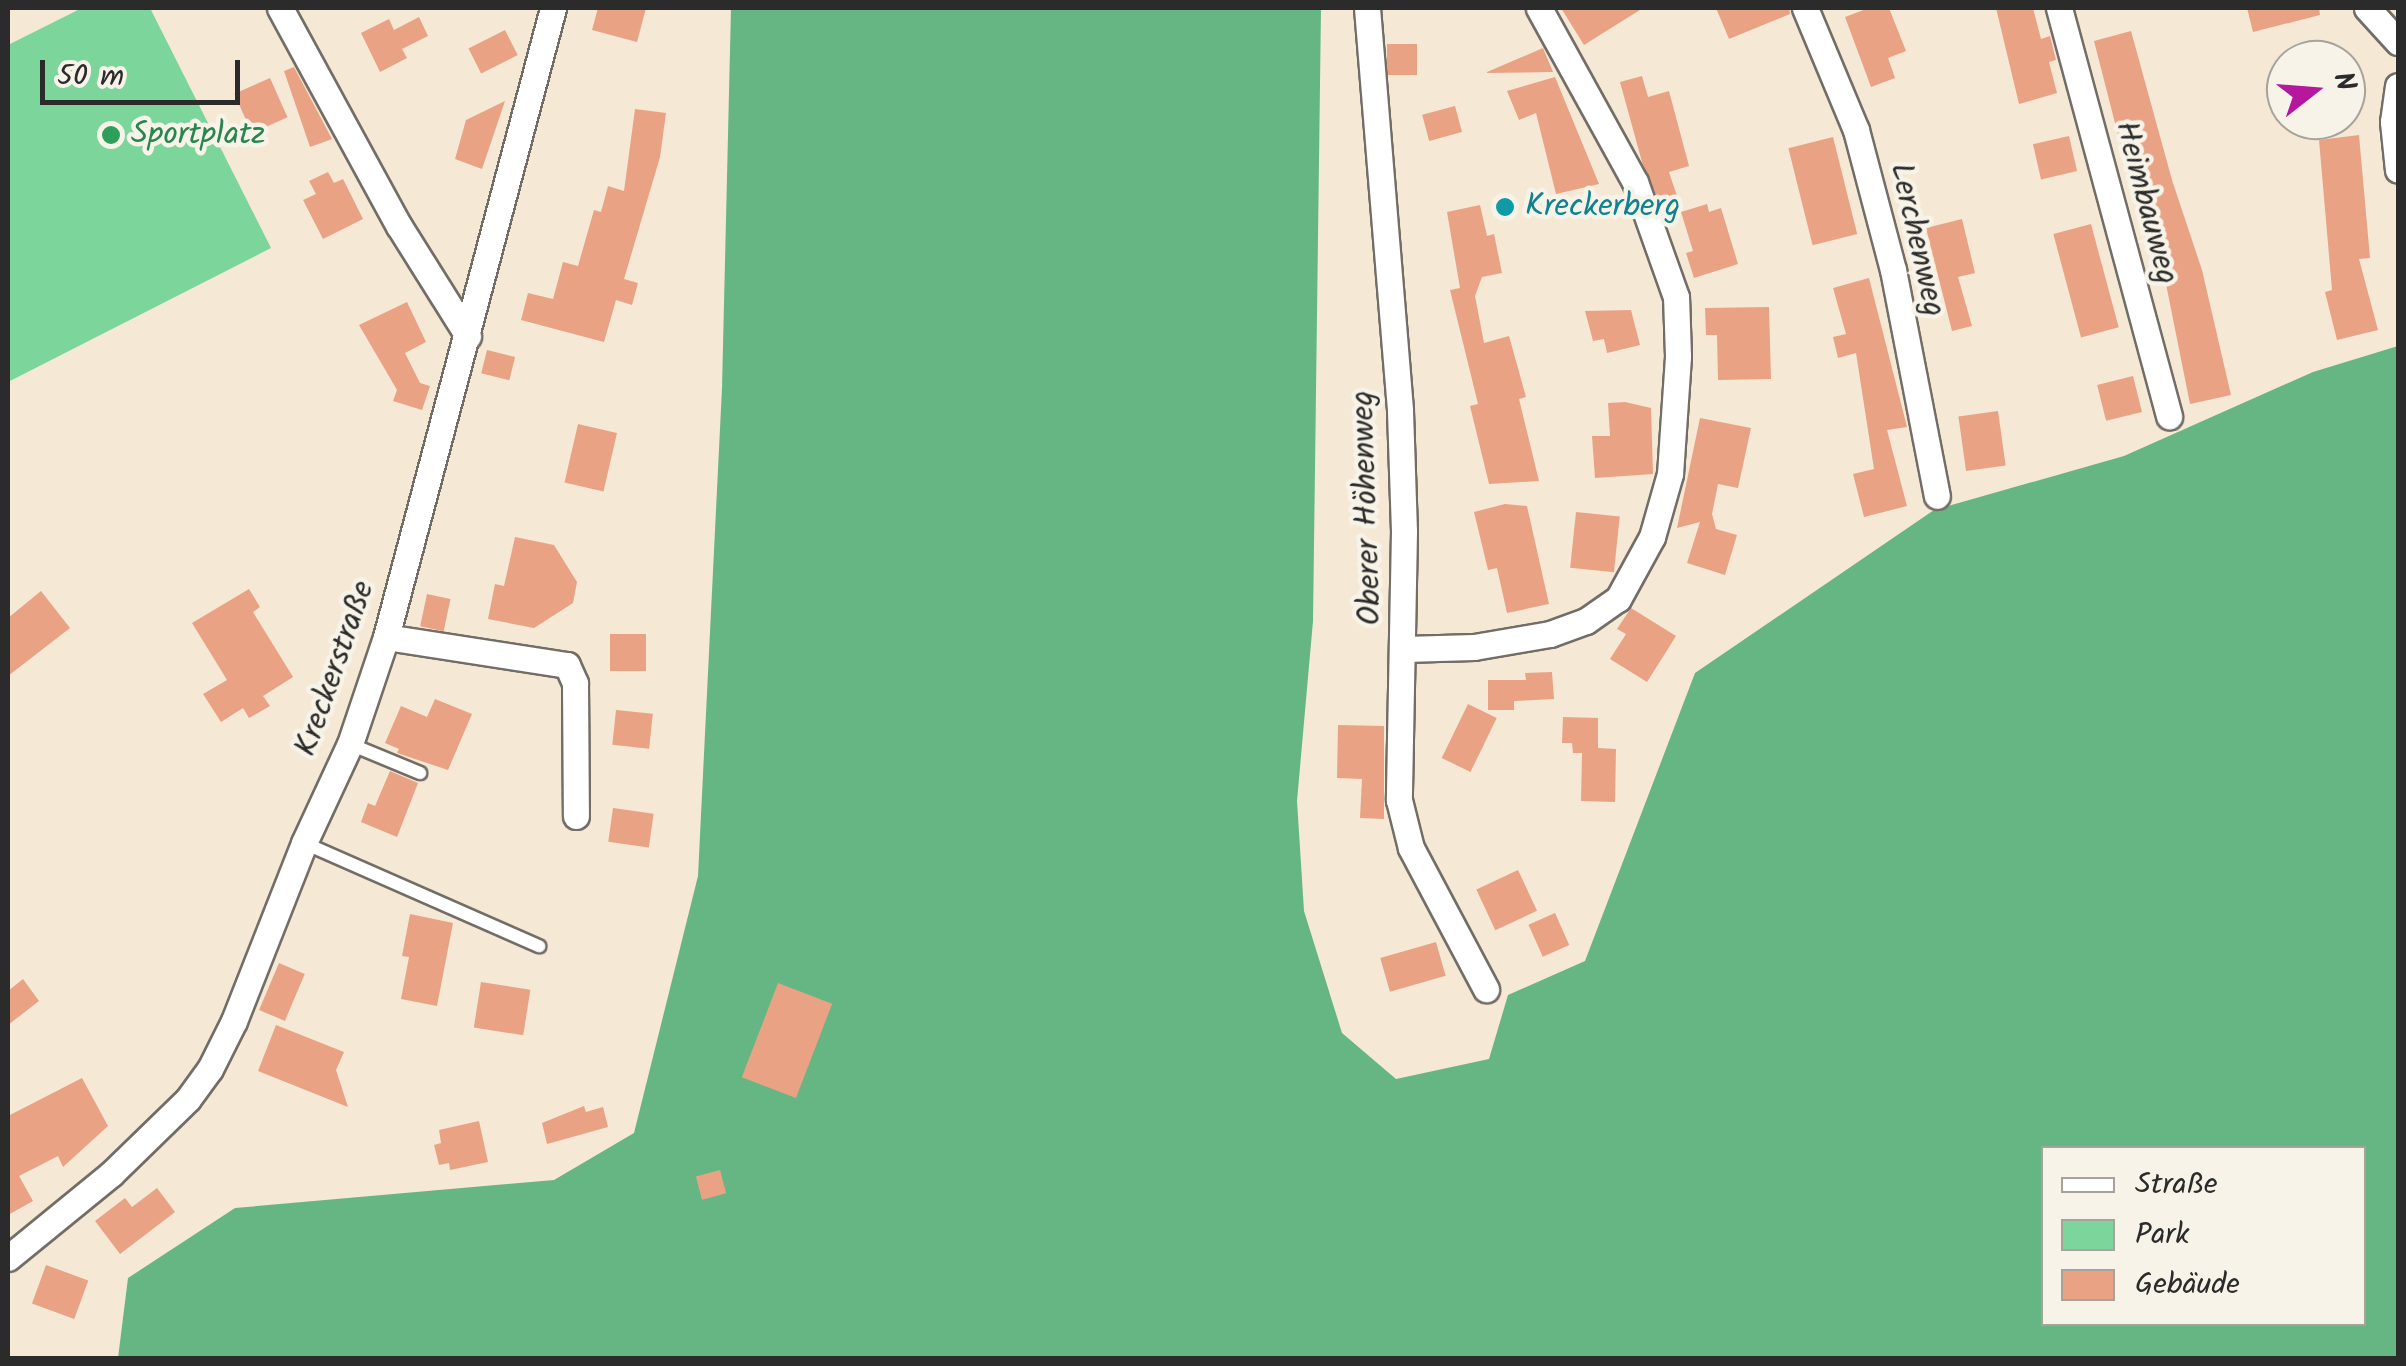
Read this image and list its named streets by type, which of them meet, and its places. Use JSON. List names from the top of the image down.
{
  "streets": {
    "street": [
      "Heimbauweg",
      "Lerchenweg",
      "Oberer Höhenweg",
      "Kreckerstraße"
    ]
  },
  "places": ["Sportplatz", "Kreckerberg"],
  "legend": ["Straße", "Park", "Gebäude"],
  "scale_bar": "50 m",
  "north": "right"
}
